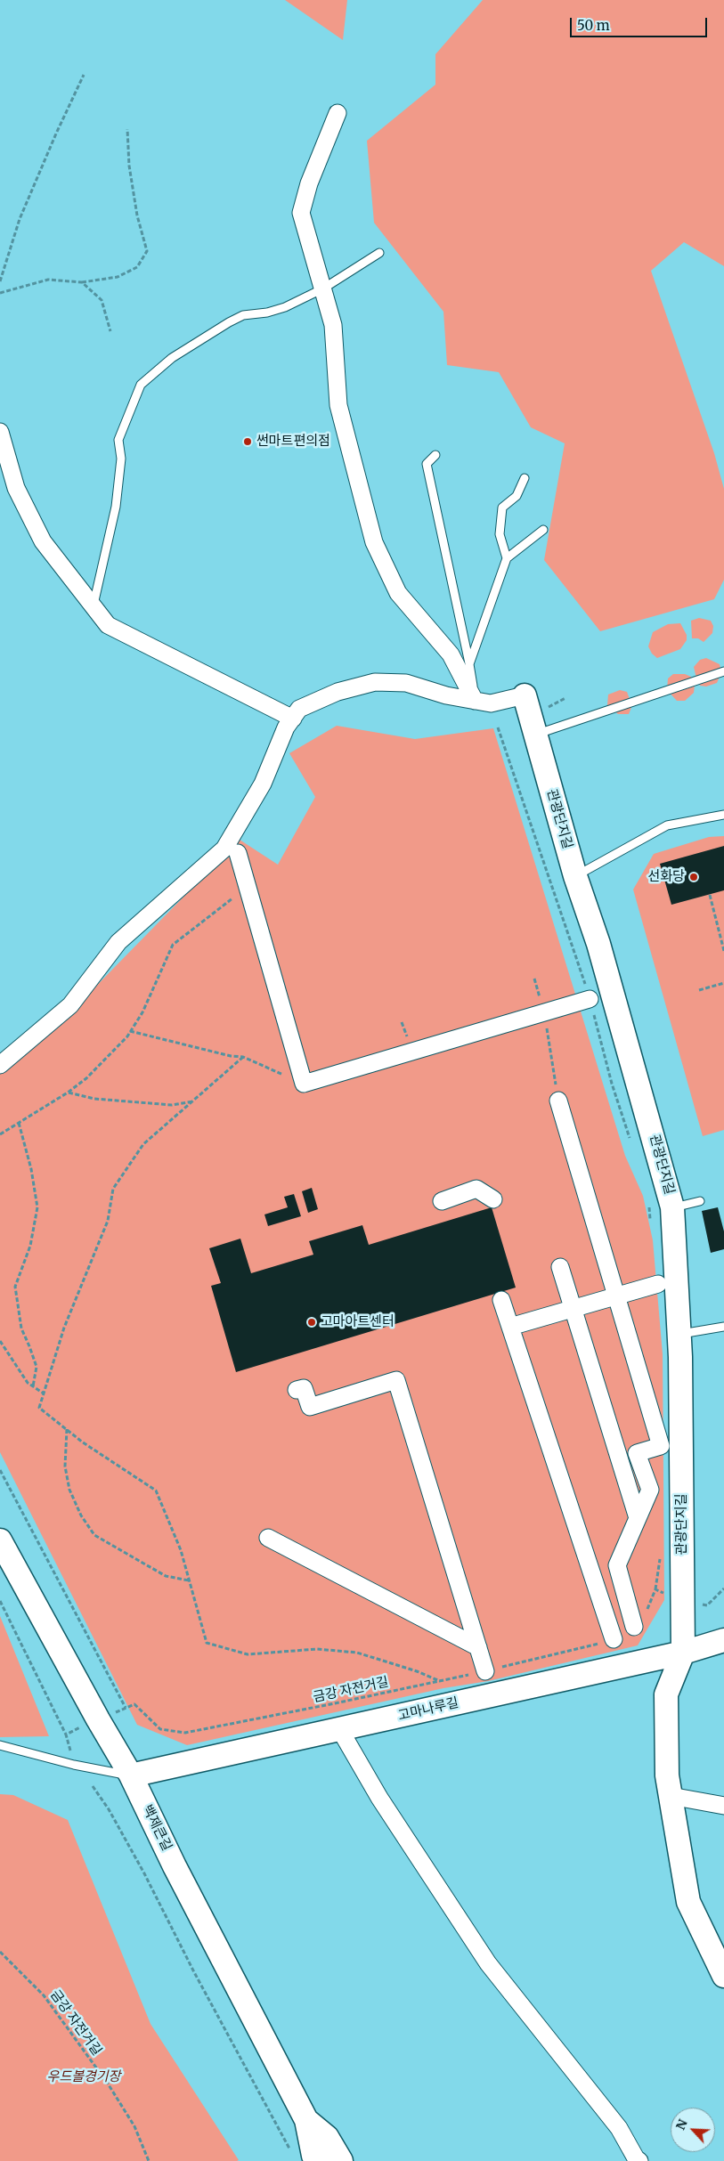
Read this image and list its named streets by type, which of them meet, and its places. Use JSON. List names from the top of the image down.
{
  "streets": {
    "main road": ["관광단지길", "고마나루길", "백제큰길"],
    "path": ["금강 자전거길"]
  },
  "crossings": [
    ["관광단지길", "고마나루길"],
    ["고마나루길", "백제큰길"]
  ],
  "parks": ["우드볼경기장"],
  "places": ["썬마트편의점", "선화당", "고마아트센터"],
  "scale_bar": "50 m",
  "north": "top left"
}
